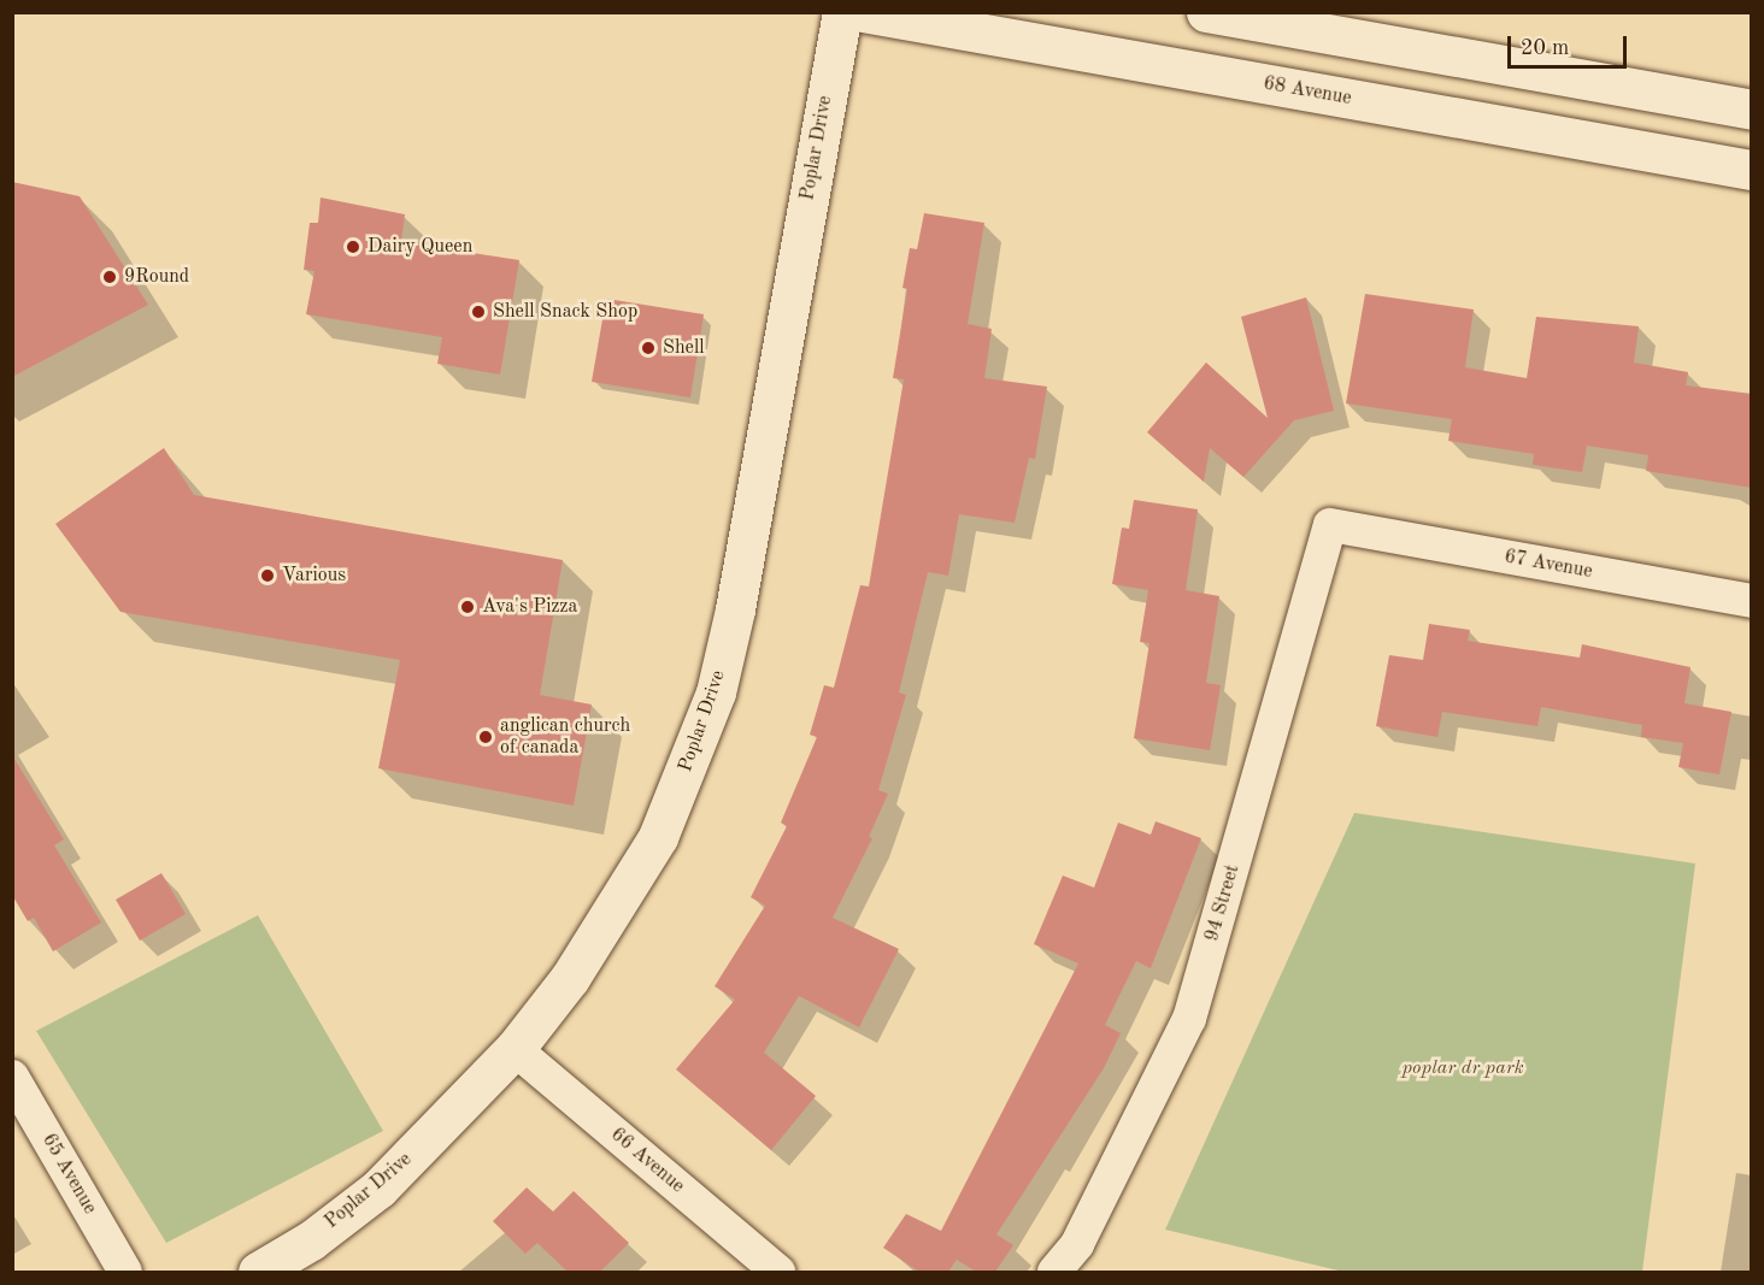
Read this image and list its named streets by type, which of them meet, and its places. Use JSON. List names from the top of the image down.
{
  "streets": {
    "main road": ["68 Avenue", "Poplar Drive"],
    "street": [
      "67 Avenue",
      "94 Street",
      "66 Avenue",
      "65 Avenue"
    ]
  },
  "crossings": [
    ["Poplar Drive", "66 Avenue"],
    ["67 Avenue", "94 Street"]
  ],
  "parks": ["poplar dr park"],
  "places": [
    "Dairy Queen",
    "9Round",
    "Shell Snack Shop",
    "Shell",
    "Various",
    "Ava's Pizza",
    "anglican church of canada"
  ],
  "scale_bar": "20 m"
}
